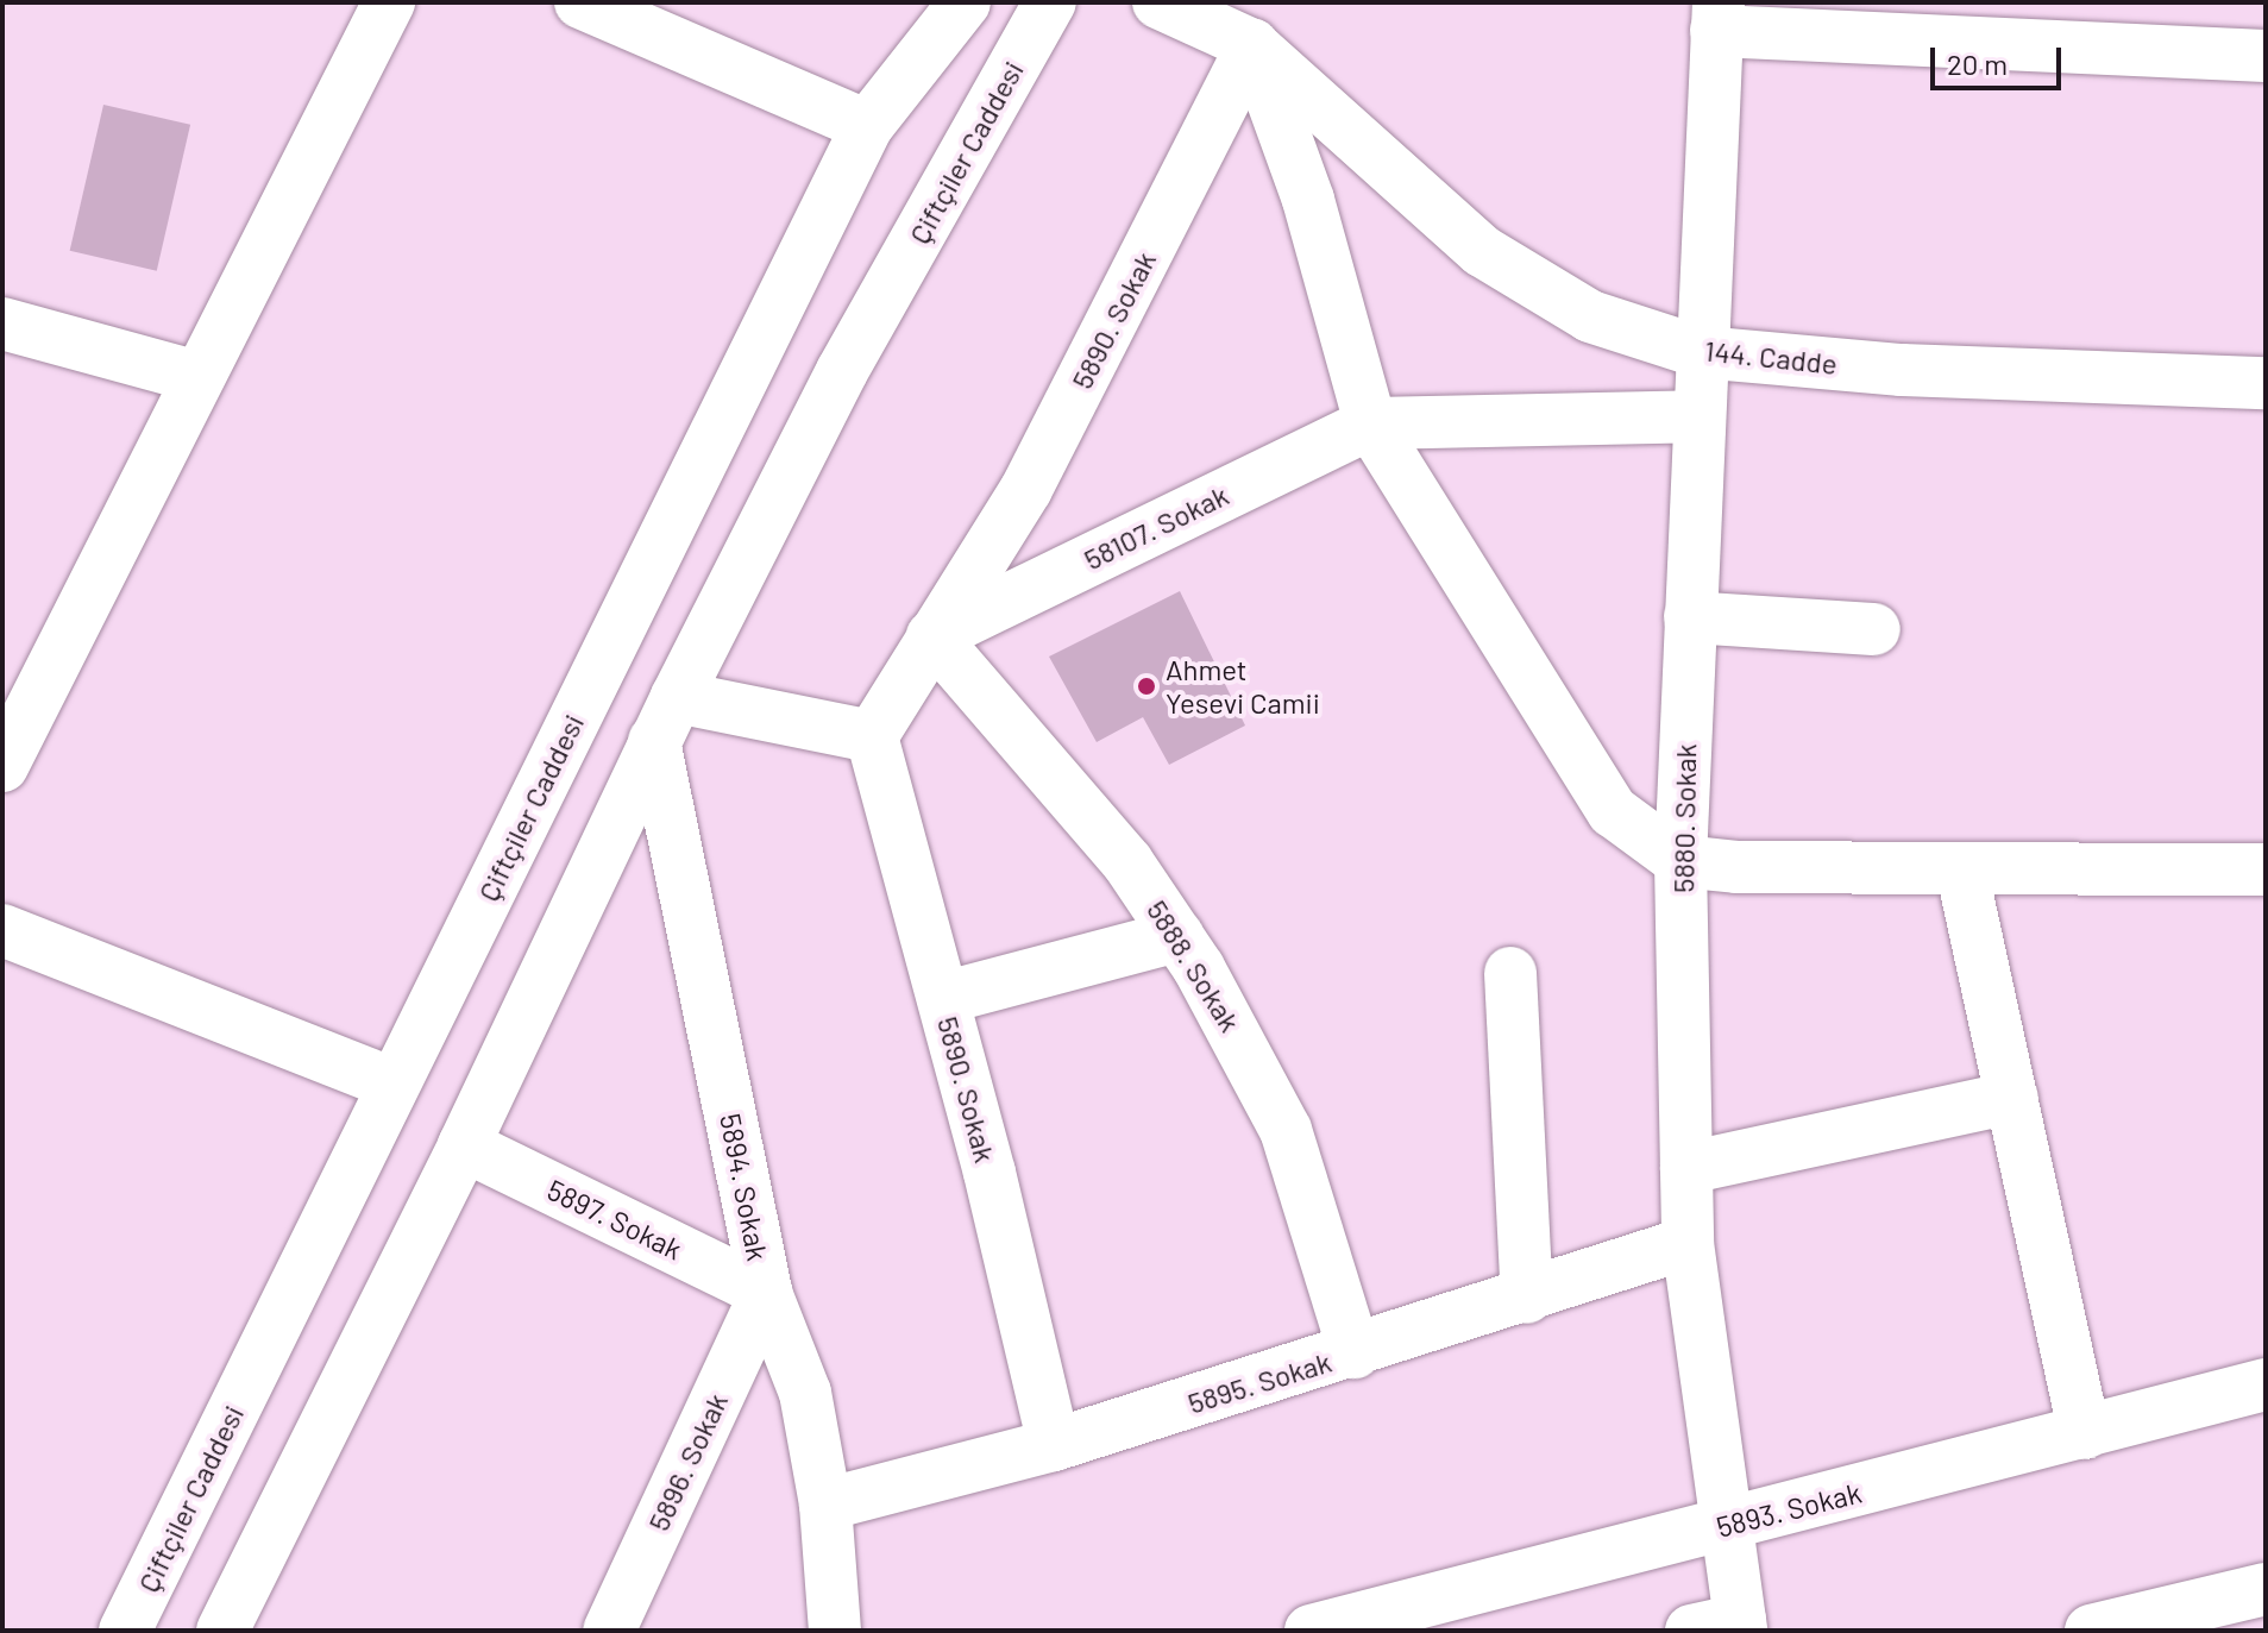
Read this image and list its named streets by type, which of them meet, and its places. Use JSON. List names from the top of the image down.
{
  "streets": {
    "street": [
      "Çiftçiler Caddesi",
      "5890. Sokak",
      "144. Cadde",
      "58107. Sokak",
      "5880. Sokak",
      "5888. Sokak",
      "5894. Sokak",
      "5897. Sokak",
      "5895. Sokak",
      "5896. Sokak",
      "5893. Sokak"
    ]
  },
  "crossings": [
    ["Çiftçiler Caddesi", "5894. Sokak"],
    ["Çiftçiler Caddesi", "5897. Sokak"],
    ["5890. Sokak", "144. Cadde"],
    ["5890. Sokak", "58107. Sokak"],
    ["5890. Sokak", "5888. Sokak"],
    ["5890. Sokak", "5895. Sokak"],
    ["144. Cadde", "5880. Sokak"],
    ["58107. Sokak", "5880. Sokak"],
    ["58107. Sokak", "5888. Sokak"],
    ["5880. Sokak", "5895. Sokak"],
    ["5880. Sokak", "5893. Sokak"],
    ["5888. Sokak", "5895. Sokak"],
    ["5894. Sokak", "5897. Sokak"],
    ["5894. Sokak", "5895. Sokak"],
    ["5894. Sokak", "5896. Sokak"],
    ["5897. Sokak", "5896. Sokak"]
  ],
  "places": ["Ahmet Yesevi Camii"],
  "scale_bar": "20 m"
}
